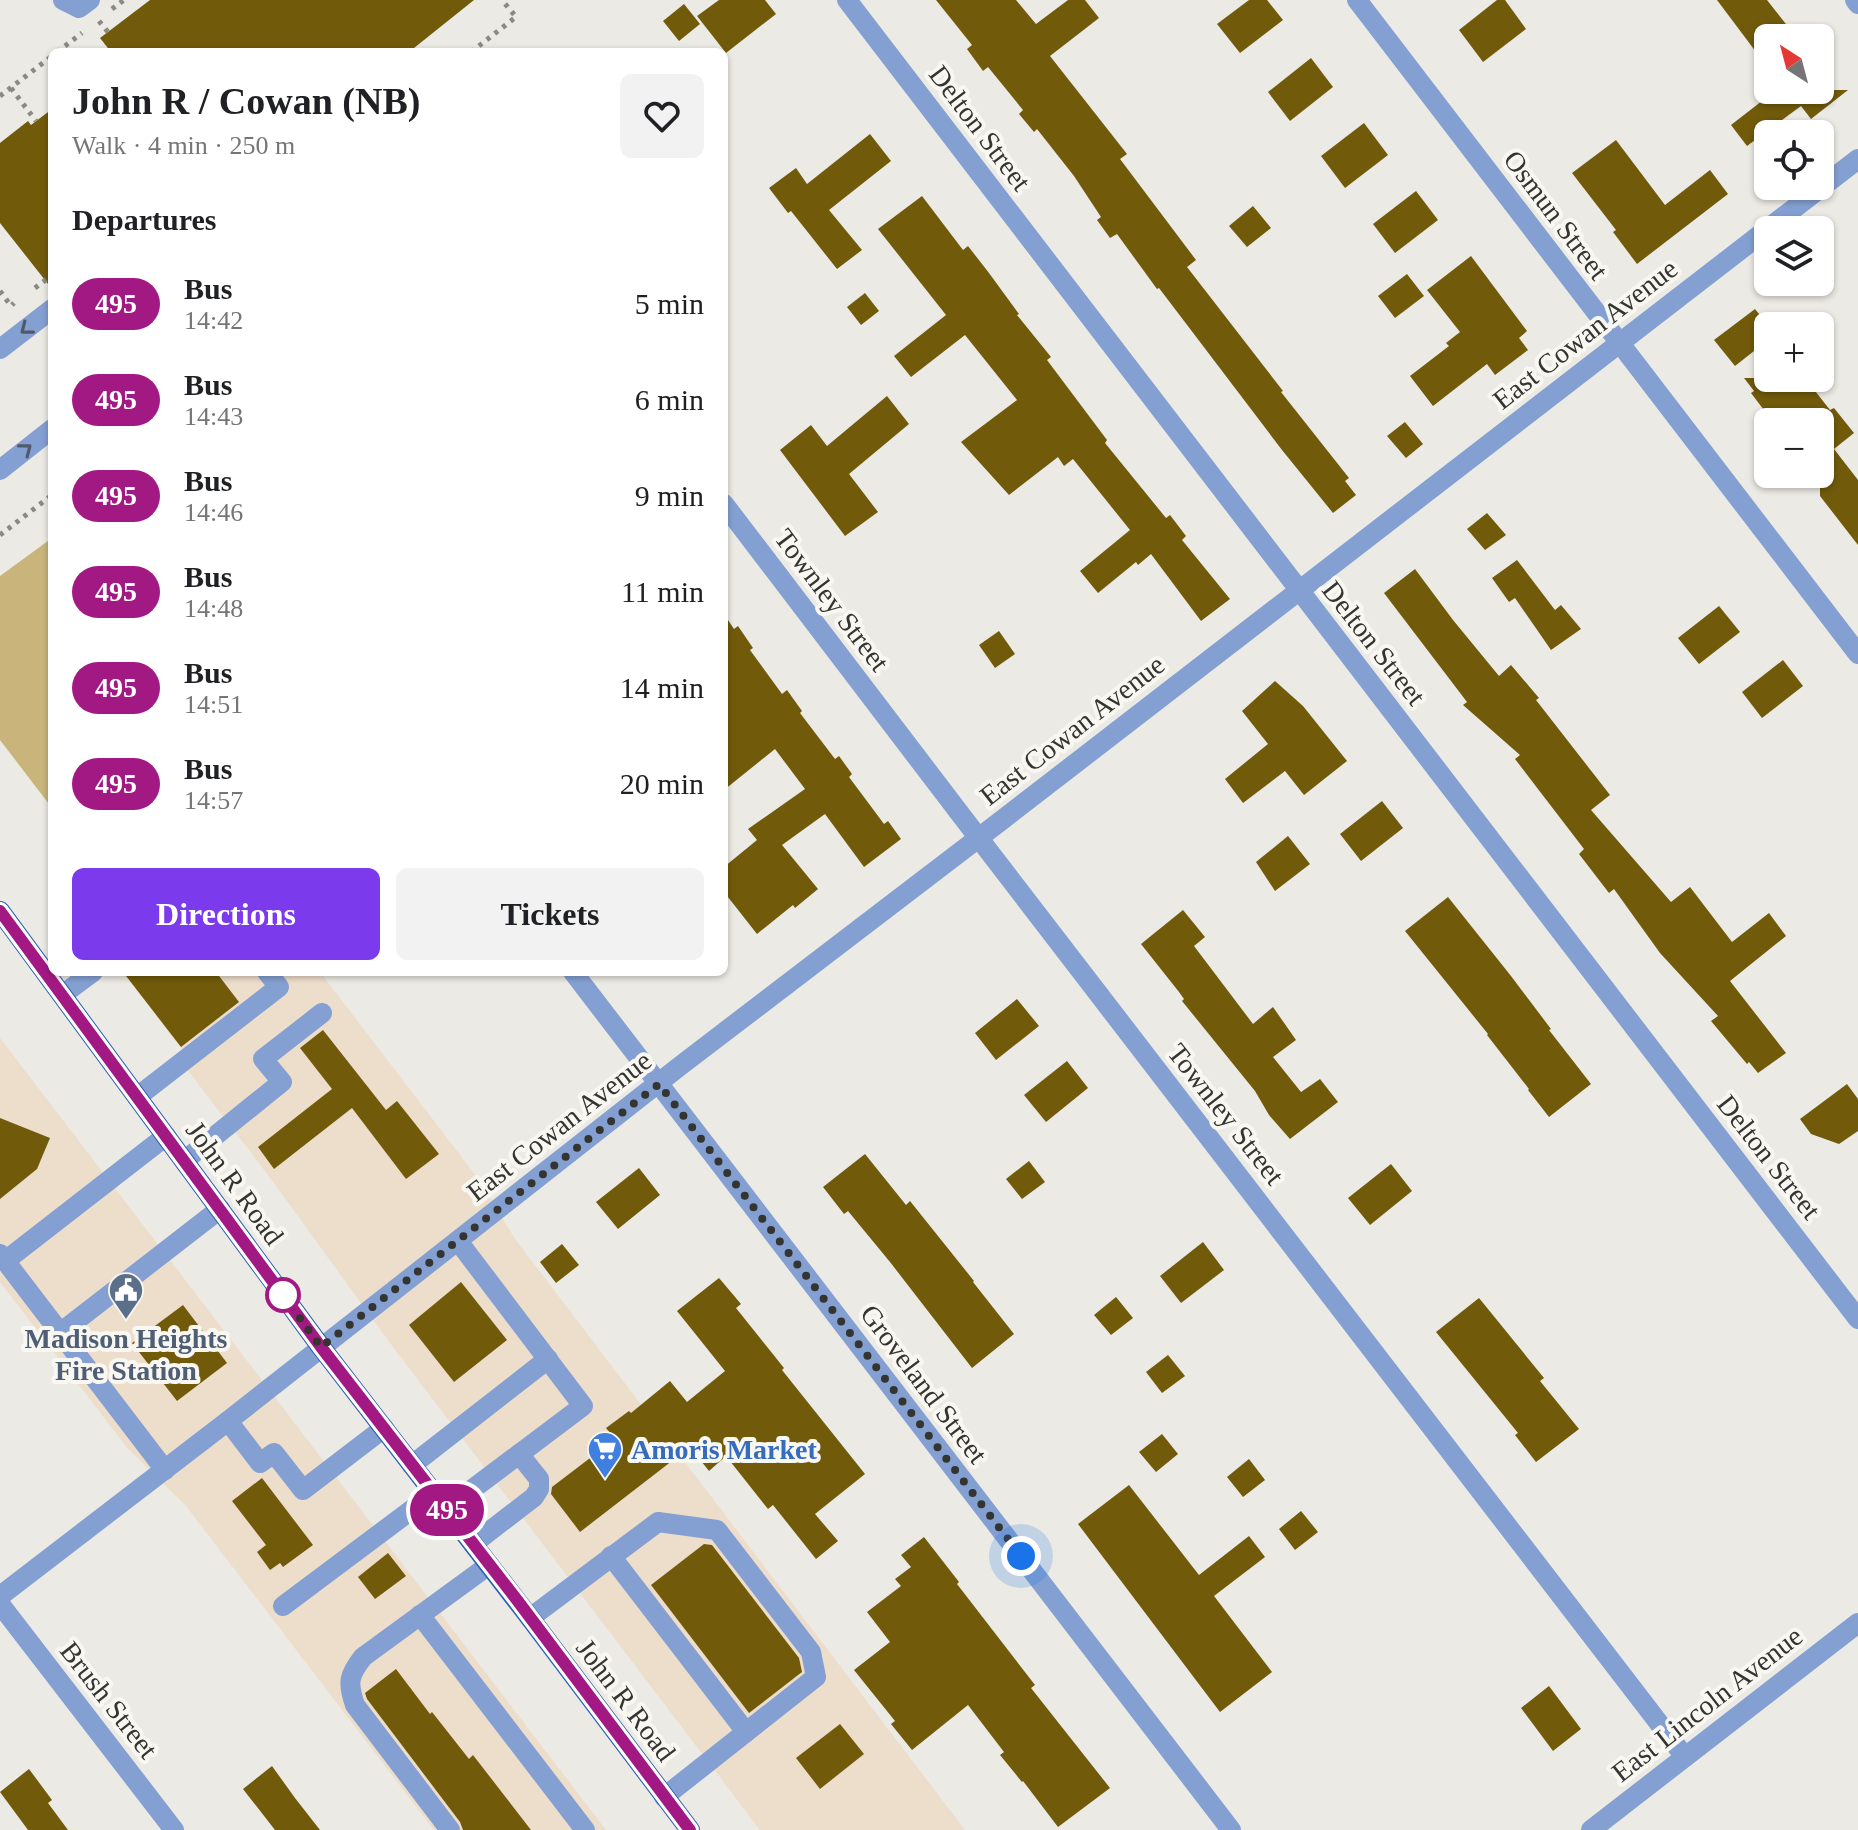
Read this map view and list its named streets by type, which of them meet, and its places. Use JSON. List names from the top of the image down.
{
  "streets": {
    "main road": ["John R Road"],
    "street": [
      "Delton Street",
      "Osmun Street",
      "East Cowan Avenue",
      "Townley Street",
      "Groveland Street",
      "Brush Street",
      "East Lincoln Avenue"
    ]
  },
  "crossings": [
    ["Delton Street", "East Cowan Avenue"],
    ["Osmun Street", "East Cowan Avenue"],
    ["East Cowan Avenue", "Townley Street"],
    ["East Cowan Avenue", "John R Road"],
    ["East Cowan Avenue", "Groveland Street"],
    ["Townley Street", "East Lincoln Avenue"]
  ],
  "places": {
    "public building": ["Madison Heights Fire Station"],
    "supermarket": ["Amoris Market"]
  },
  "lines": ["bus line 495"],
  "north": "top left",
  "page": {
    "on_map": "495",
    "map_buttons": ["+", "−"],
    "heading": [
      ["John R / Cowan (NB)", "Walk · 4 min · 250 m"],
      "Departures"
    ],
    "list": [
      {
        "mark": "495",
        "name": "Bus",
        "note": "14:42",
        "value": "5 min"
      },
      {
        "mark": "495",
        "name": "Bus",
        "note": "14:43",
        "value": "6 min"
      },
      {
        "mark": "495",
        "name": "Bus",
        "note": "14:46",
        "value": "9 min"
      },
      {
        "mark": "495",
        "name": "Bus",
        "note": "14:48",
        "value": "11 min"
      },
      {
        "mark": "495",
        "name": "Bus",
        "note": "14:51",
        "value": "14 min"
      },
      {
        "mark": "495",
        "name": "Bus",
        "note": "14:57",
        "value": "20 min"
      }
    ],
    "buttons": ["Directions", "Tickets"]
  }
}
